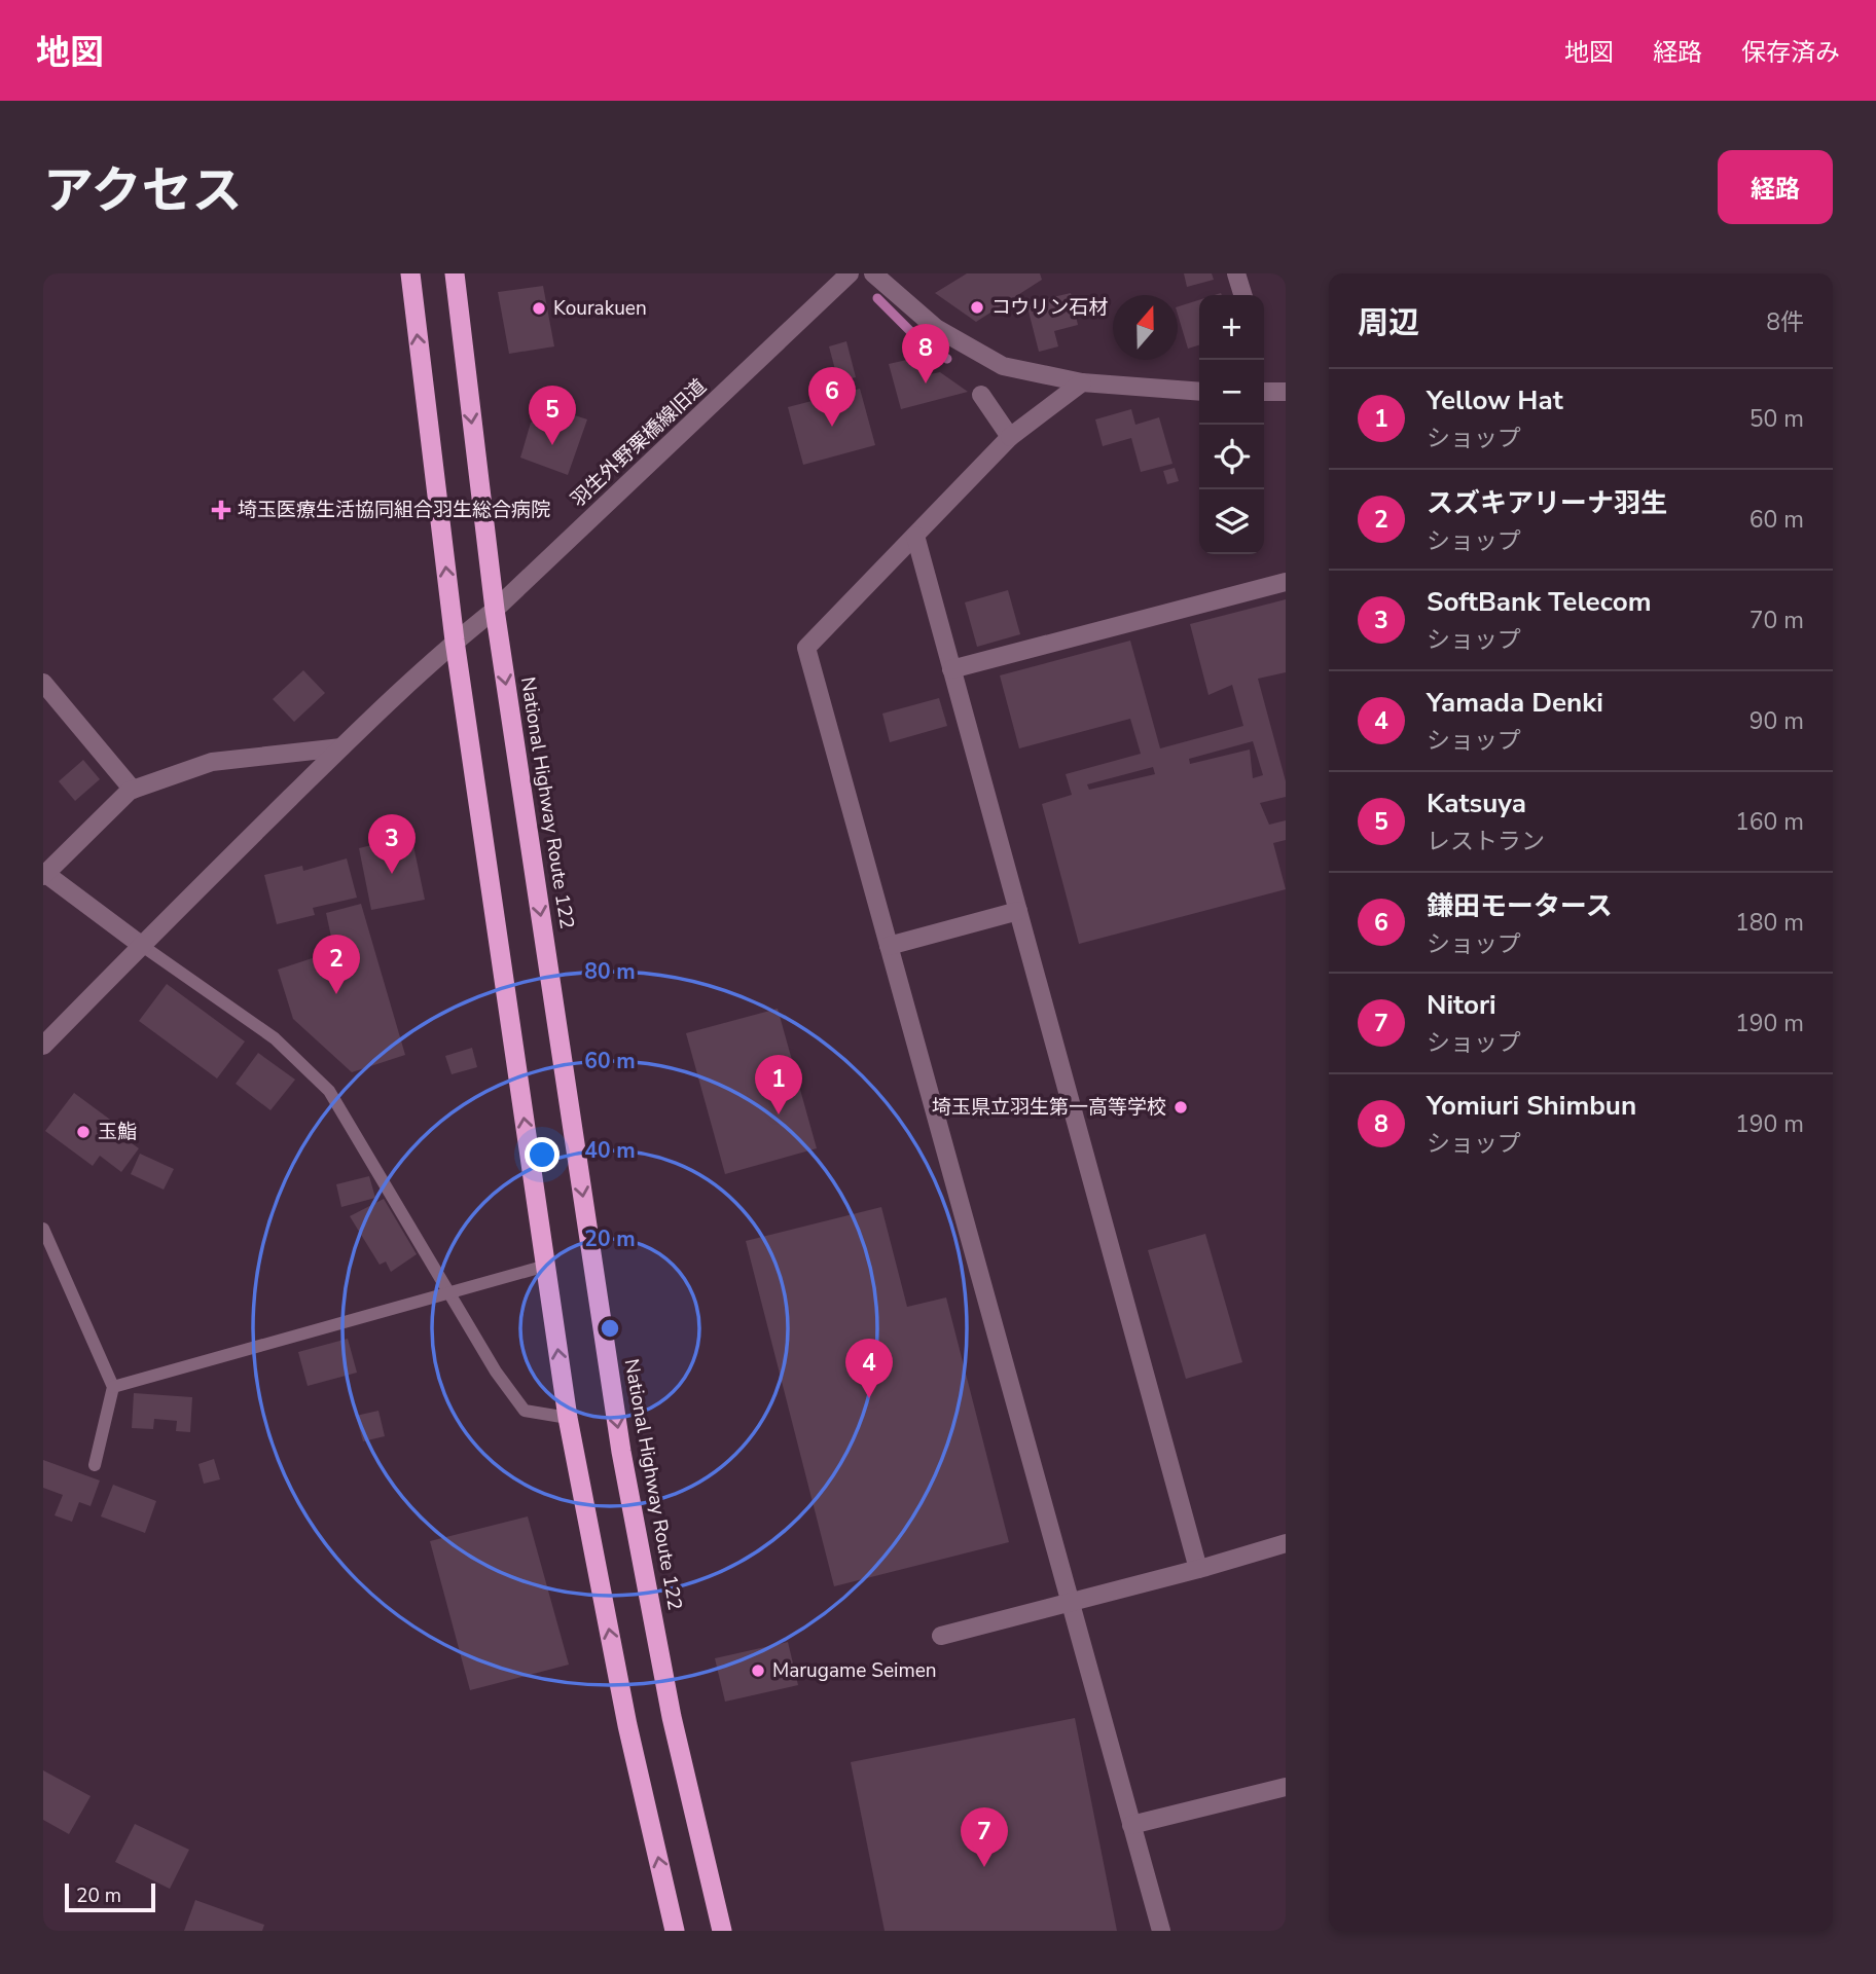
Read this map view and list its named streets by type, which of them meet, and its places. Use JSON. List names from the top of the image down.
{
  "streets": {
    "highway": ["National Highway Route 122"],
    "street": ["羽生外野栗橋線旧道"]
  },
  "crossings": [
    ["羽生外野栗橋線旧道", "National Highway Route 122"]
  ],
  "places": {
    "other": [
      "コウリン石材",
      "Kourakuen",
      "埼玉県立羽生第一高等学校",
      "玉鮨",
      "Marugame Seimen"
    ],
    "health": ["埼玉医療生活協同組合羽生総合病院"]
  },
  "scale_bar": "20 m",
  "north": "top",
  "page": {
    "header": "地図",
    "nav": ["地図", "経路", "保存済み"],
    "title": "アクセス",
    "buttons": "経路",
    "heading": ["周辺", "8件"],
    "map_buttons": ["+", "−"],
    "pins": [
      "8",
      "6",
      "5",
      "3",
      "2",
      "1",
      "4",
      "7"
    ],
    "list": [
      {
        "mark": "1",
        "name": "Yellow Hat",
        "note": "ショップ",
        "value": "50 m"
      },
      {
        "mark": "2",
        "name": "スズキアリーナ羽生",
        "note": "ショップ",
        "value": "60 m"
      },
      {
        "mark": "3",
        "name": "SoftBank Telecom",
        "note": "ショップ",
        "value": "70 m"
      },
      {
        "mark": "4",
        "name": "Yamada Denki",
        "note": "ショップ",
        "value": "90 m"
      },
      {
        "mark": "5",
        "name": "Katsuya",
        "note": "レストラン",
        "value": "160 m"
      },
      {
        "mark": "6",
        "name": "鎌田モータース",
        "note": "ショップ",
        "value": "180 m"
      },
      {
        "mark": "7",
        "name": "Nitori",
        "note": "ショップ",
        "value": "190 m"
      },
      {
        "mark": "8",
        "name": "Yomiuri Shimbun",
        "note": "ショップ",
        "value": "190 m"
      }
    ],
    "scale": "20 m"
  },
  "rings": [
    "80 m",
    "60 m",
    "40 m",
    "20 m"
  ]
}
